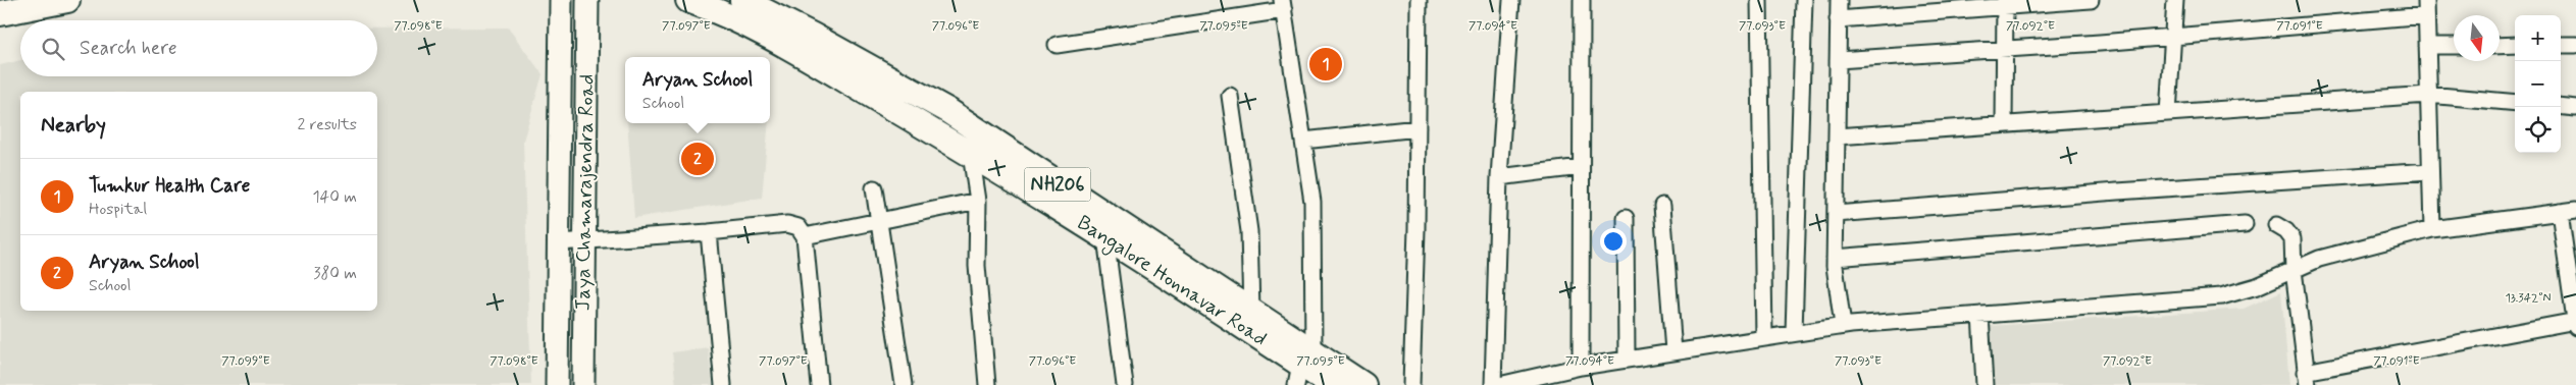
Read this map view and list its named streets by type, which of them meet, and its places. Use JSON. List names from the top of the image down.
{
  "streets": {
    "main road": ["NH206", "Jaya Chamarajendra Road", "Bangalore Honnavar Road"]
  },
  "crossings": [
    ["NH206", "Bangalore Honnavar Road"]
  ],
  "north": "bottom",
  "page": {
    "map_buttons": ["+", "−"],
    "search": "Search here",
    "pins": ["1", "2"],
    "popup": ["Aryan School", "School"],
    "heading": ["Nearby", "2 results"],
    "list": [
      {
        "mark": "1",
        "name": "Tumkur Health Care",
        "note": "Hospital",
        "value": "140 m"
      },
      {
        "mark": "2",
        "name": "Aryan School",
        "note": "School",
        "value": "380 m"
      }
    ]
  },
  "coordinates": [
    "77.098°E",
    "77.097°E",
    "77.096°E",
    "77.095°E",
    "77.094°E",
    "77.093°E",
    "77.092°E",
    "77.091°E",
    "13.342°N",
    "77.099°E"
  ]
}
